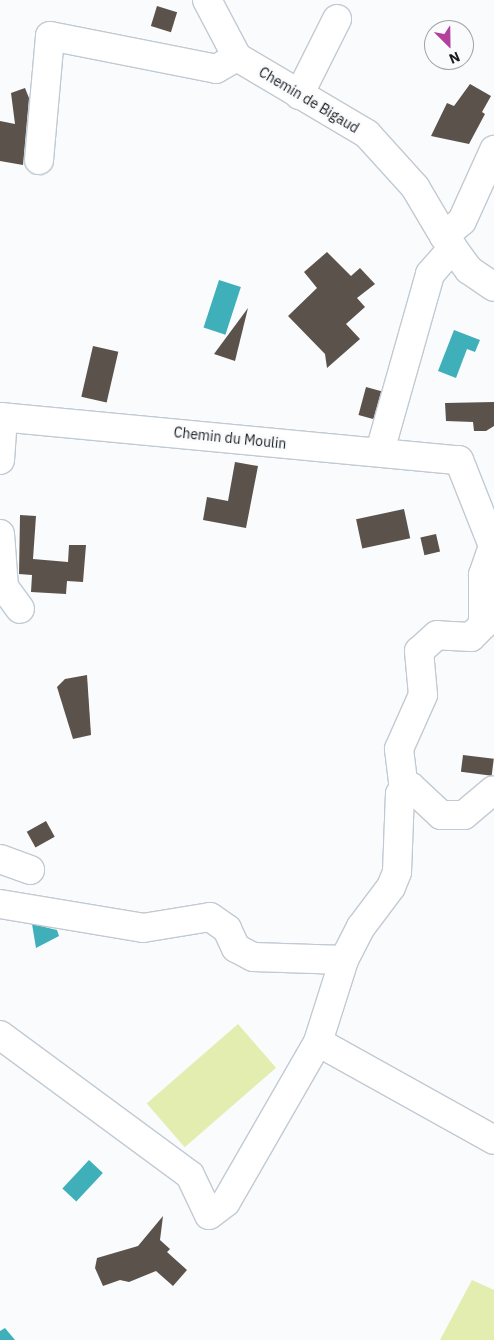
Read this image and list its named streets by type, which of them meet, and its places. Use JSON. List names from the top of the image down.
{
  "streets": {
    "street": ["Chemin de Bigaud", "Chemin du Moulin"]
  },
  "north": "bottom right"
}
